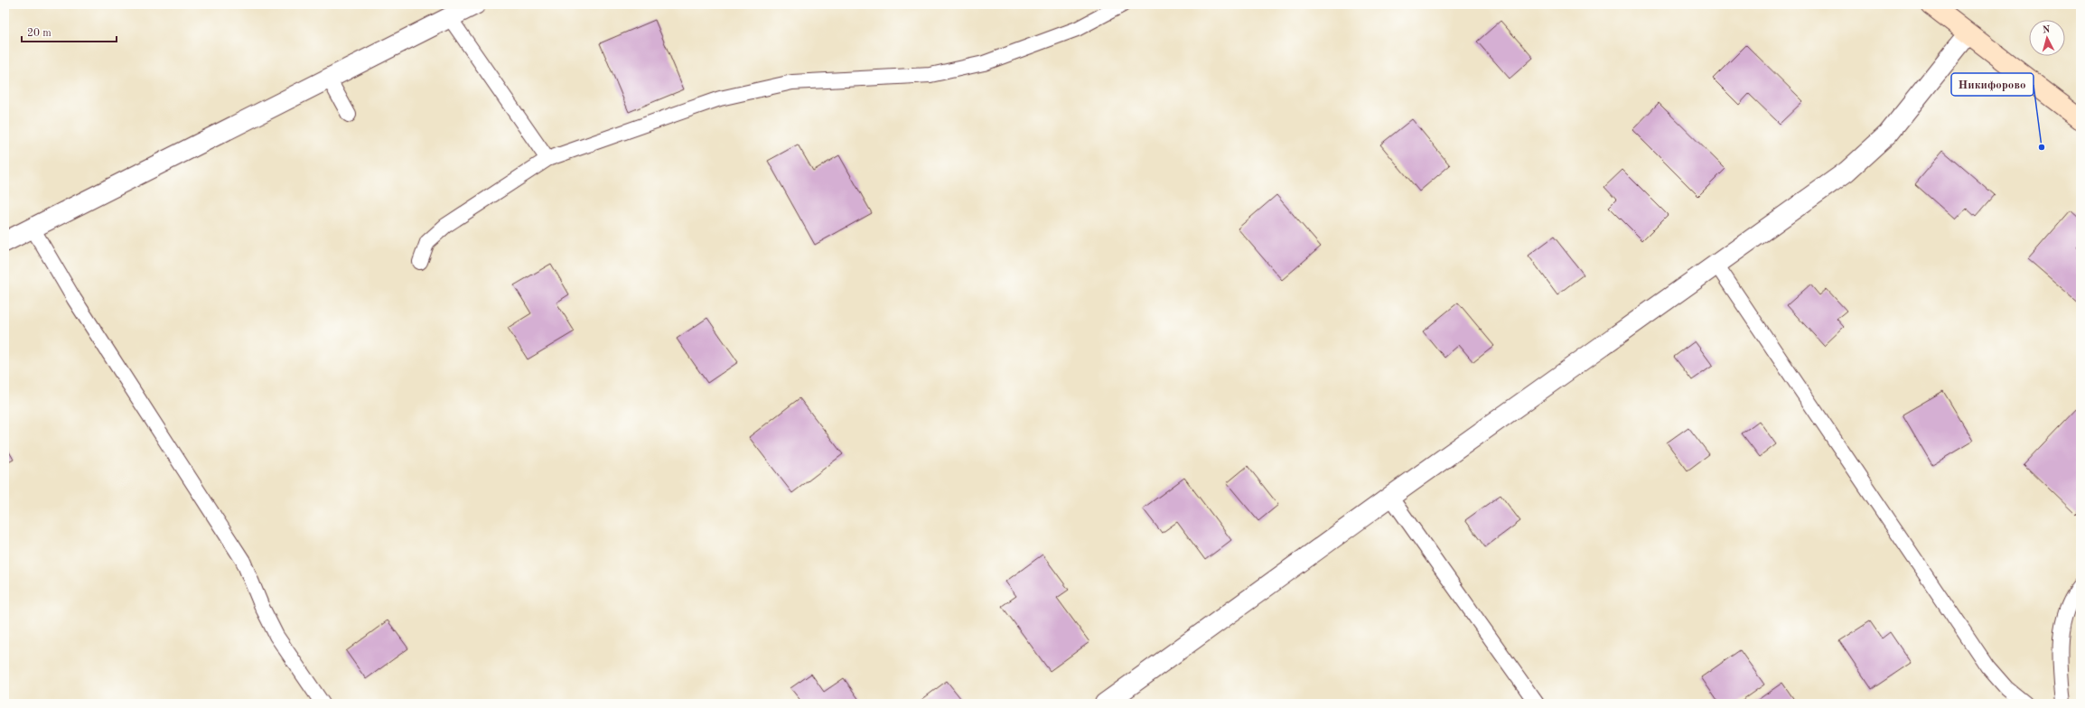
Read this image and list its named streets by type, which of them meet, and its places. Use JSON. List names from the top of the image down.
{
  "places": ["Никифорово"],
  "scale_bar": "20 m",
  "north": "top"
}
